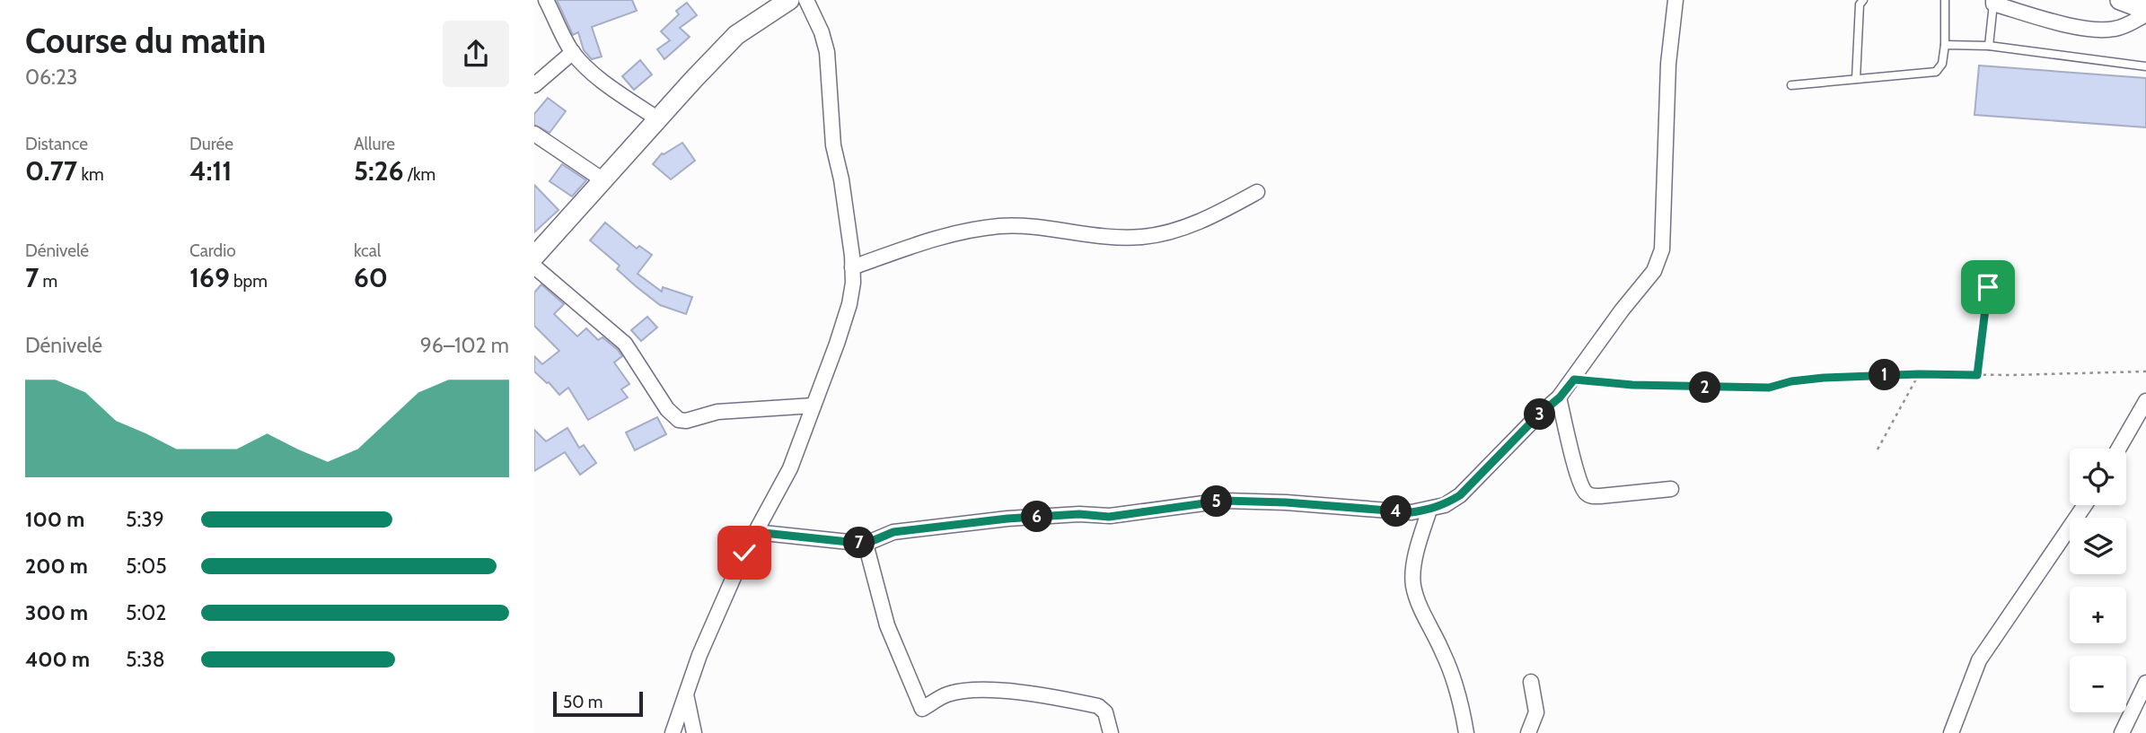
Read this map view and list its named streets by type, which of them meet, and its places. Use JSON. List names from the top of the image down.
{
  "scale_bar": "50 m",
  "page": {
    "heading": ["Course du matin", "06:23"],
    "stats": [
      ["Distance", "0.77 km"],
      ["Durée", "4:11"],
      ["Allure", "5:26 /km"],
      ["Dénivelé", "7 m"],
      ["Cardio", "169 bpm"],
      ["kcal", "60"]
    ],
    "chart": ["Dénivelé", "96–102 m"],
    "pins": [
      "1",
      "2",
      "3",
      "5",
      "4",
      "6",
      "7"
    ],
    "map_buttons": ["+", "−"],
    "list": [
      {
        "name": "100 m",
        "note": "5:39"
      },
      {
        "name": "200 m",
        "note": "5:05"
      },
      {
        "name": "300 m",
        "note": "5:02"
      },
      {
        "name": "400 m",
        "note": "5:38"
      }
    ],
    "scale": "50 m"
  }
}
